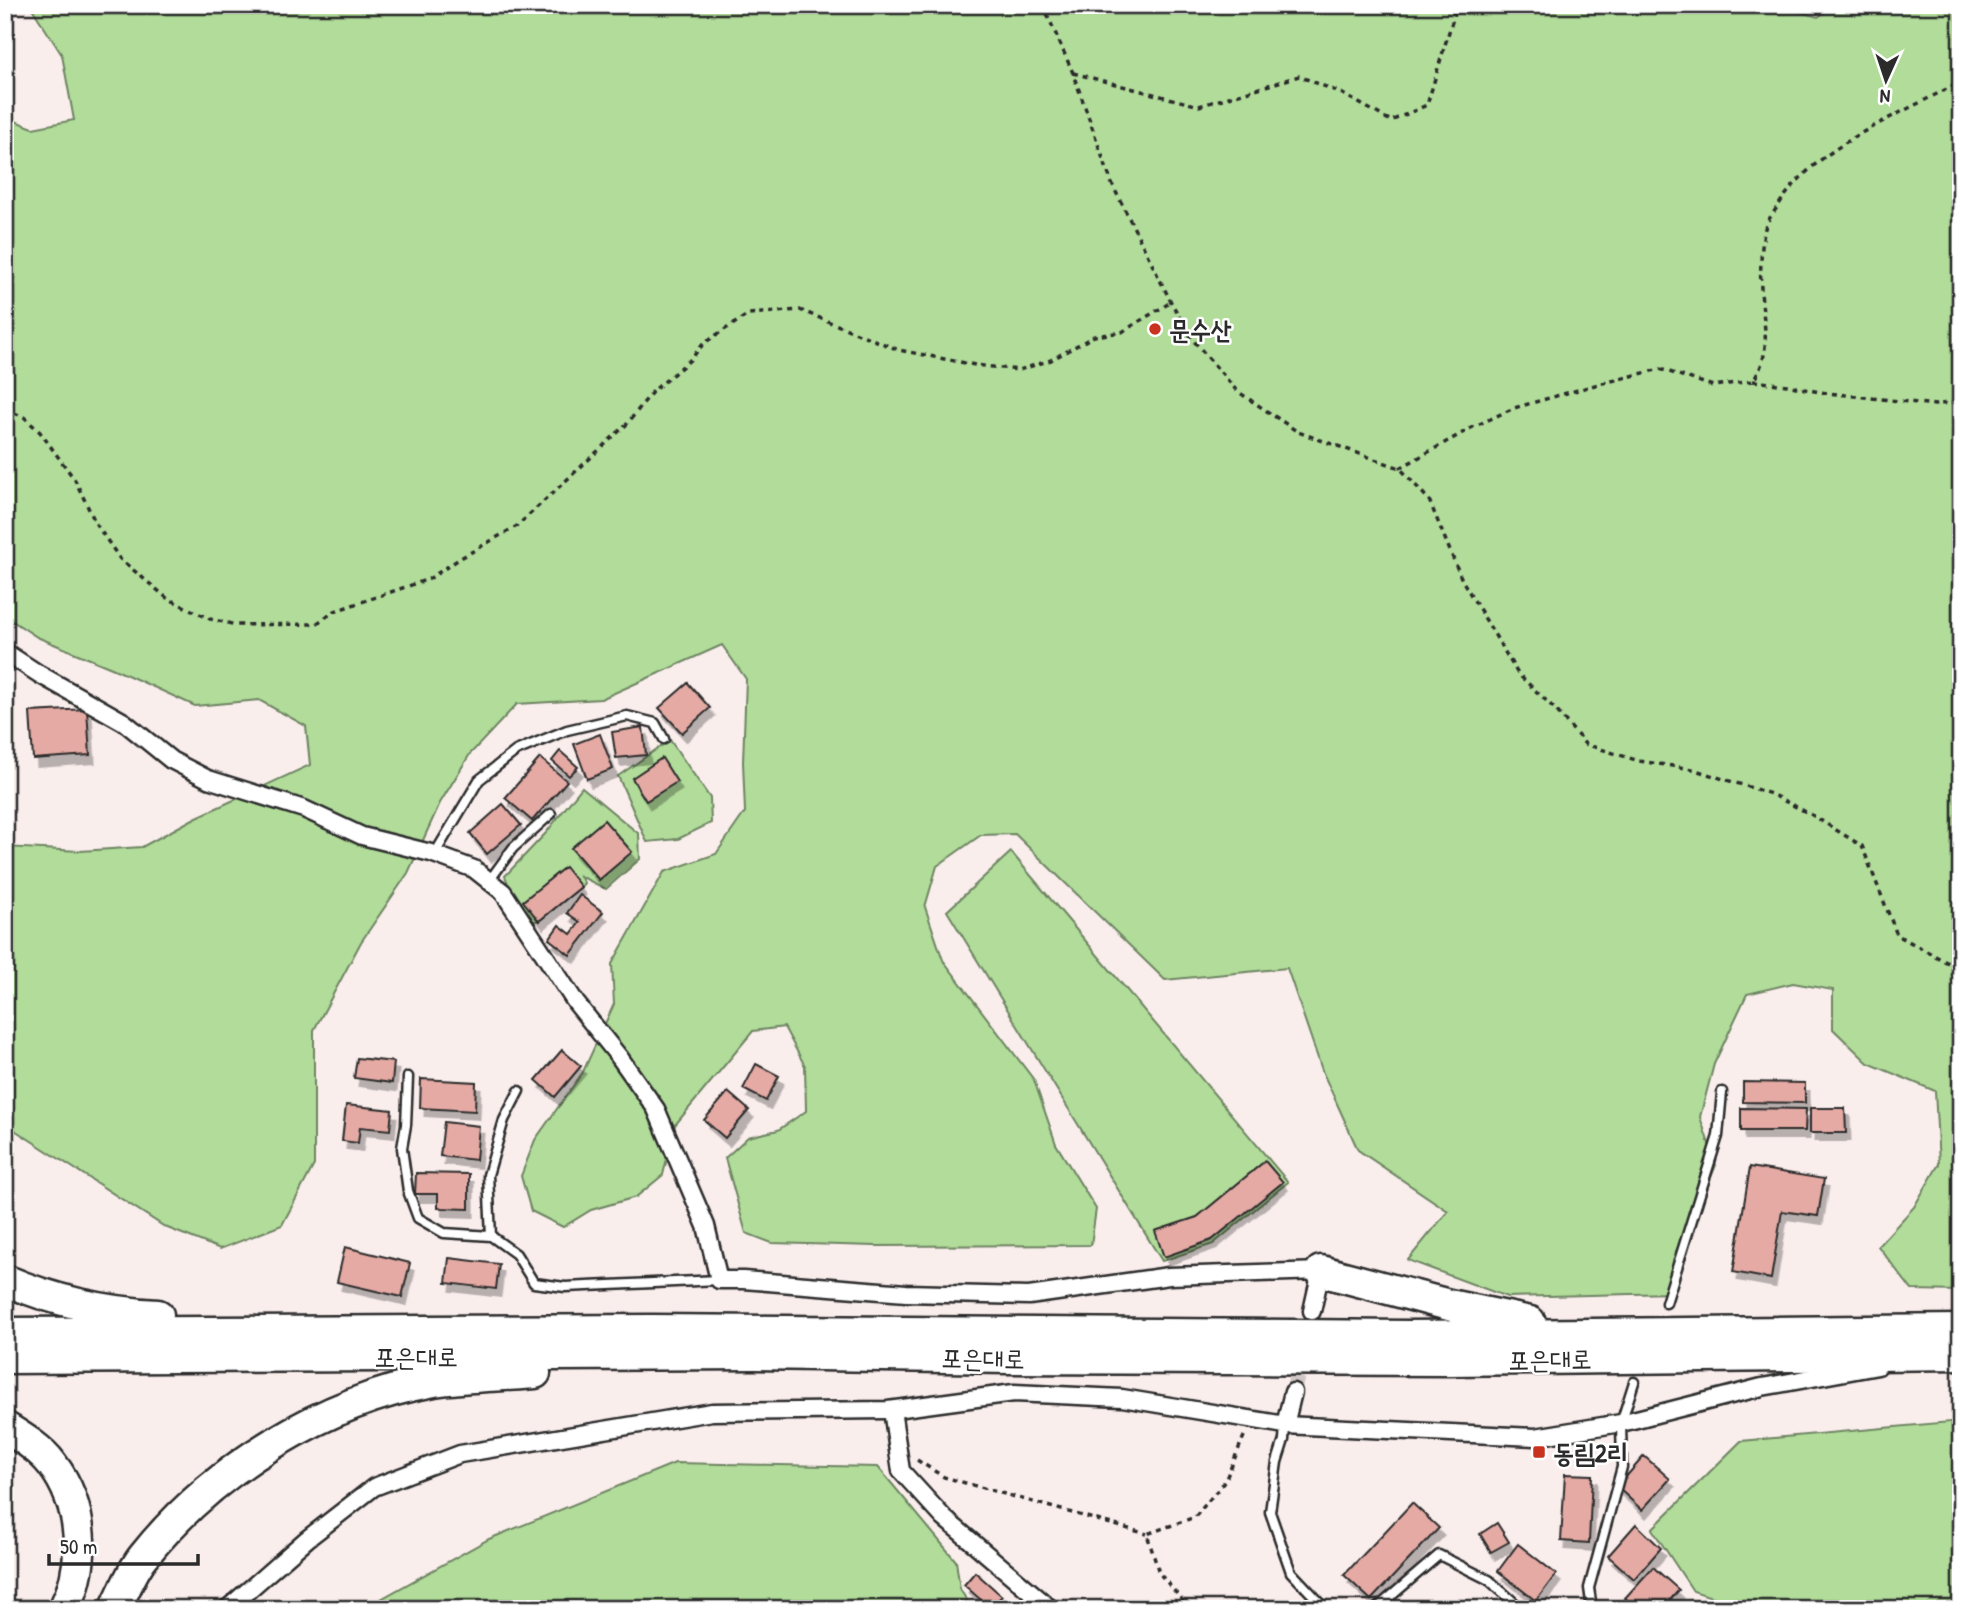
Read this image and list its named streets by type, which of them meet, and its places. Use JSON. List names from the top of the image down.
{
  "streets": {
    "highway": ["포은대로"]
  },
  "places": {
    "other": ["문수산"],
    "transit": ["동림2리"]
  },
  "scale_bar": "50 m",
  "north": "bottom"
}
